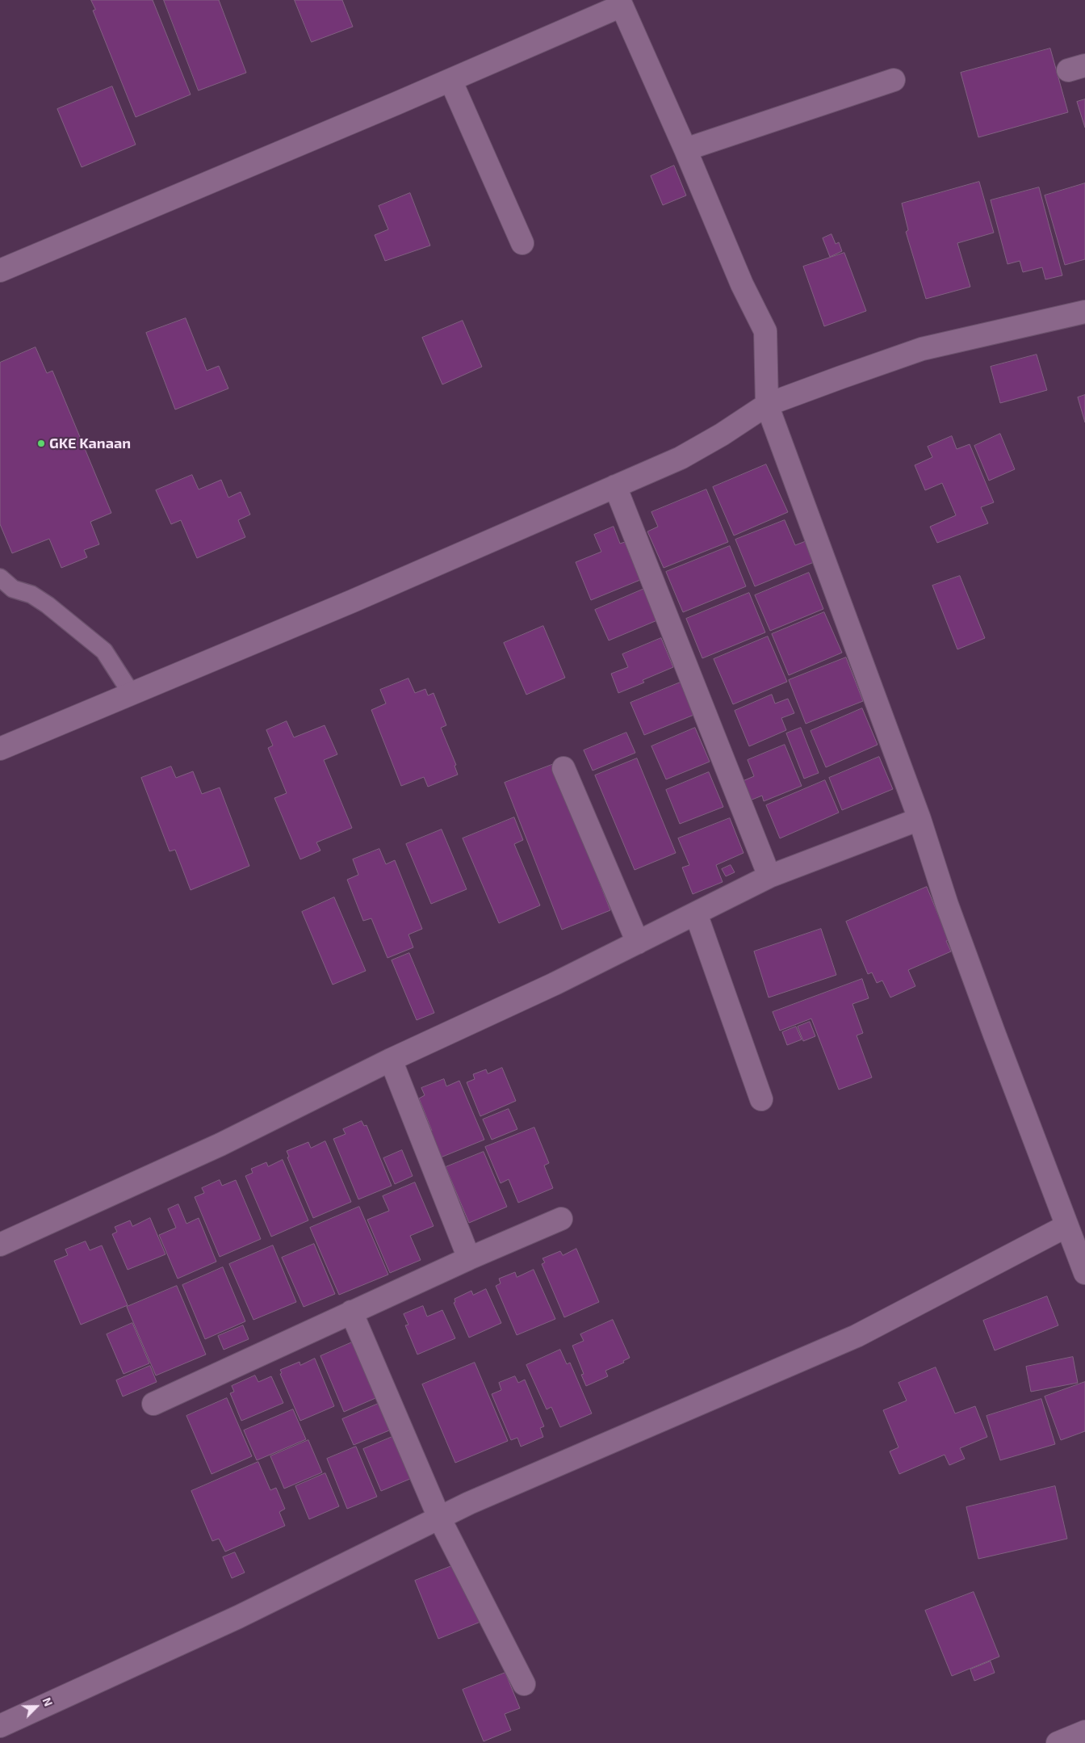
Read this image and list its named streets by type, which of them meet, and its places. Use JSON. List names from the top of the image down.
{
  "places": ["GKE Kanaan"],
  "north": "top right"
}
